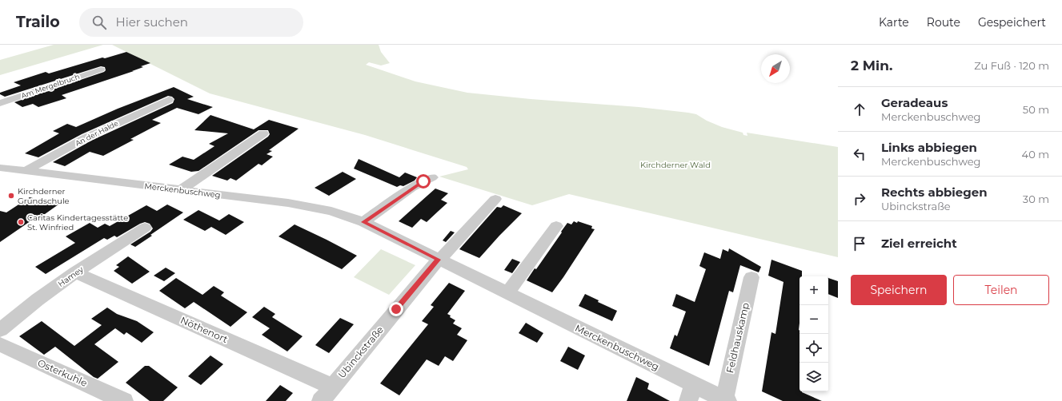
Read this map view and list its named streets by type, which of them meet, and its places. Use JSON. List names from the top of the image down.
{
  "streets": {
    "street": [
      "Am Mergelbruch",
      "An der Halde",
      "Merckenbuschweg",
      "Hamey",
      "Nöthenort",
      "Feldhauskamp",
      "Ubinckstraße",
      "Osterkuhle"
    ]
  },
  "crossings": [
    ["An der Halde", "Merckenbuschweg"],
    ["Merckenbuschweg", "Feldhauskamp"],
    ["Merckenbuschweg", "Ubinckstraße"],
    ["Hamey", "Nöthenort"],
    ["Nöthenort", "Ubinckstraße"]
  ],
  "parks": ["Kirchderner Wald"],
  "places": ["Kirchderner Grundschule", "Caritas Kindertagesstätte St. Winfried"],
  "north": "bottom left",
  "page": {
    "header": "Trailo",
    "search": "Hier suchen",
    "nav": ["Karte", "Route", "Gespeichert"],
    "heading": ["2 Min.", "Zu Fuß · 120 m"],
    "list": [
      ["Geradeaus", "Merckenbuschweg", "50 m"],
      ["Links abbiegen", "Merckenbuschweg", "40 m"],
      ["Rechts abbiegen", "Ubinckstraße", "30 m"],
      "Ziel erreicht"
    ],
    "buttons": ["Speichern", "Teilen"],
    "map_buttons": ["+", "−"]
  }
}
